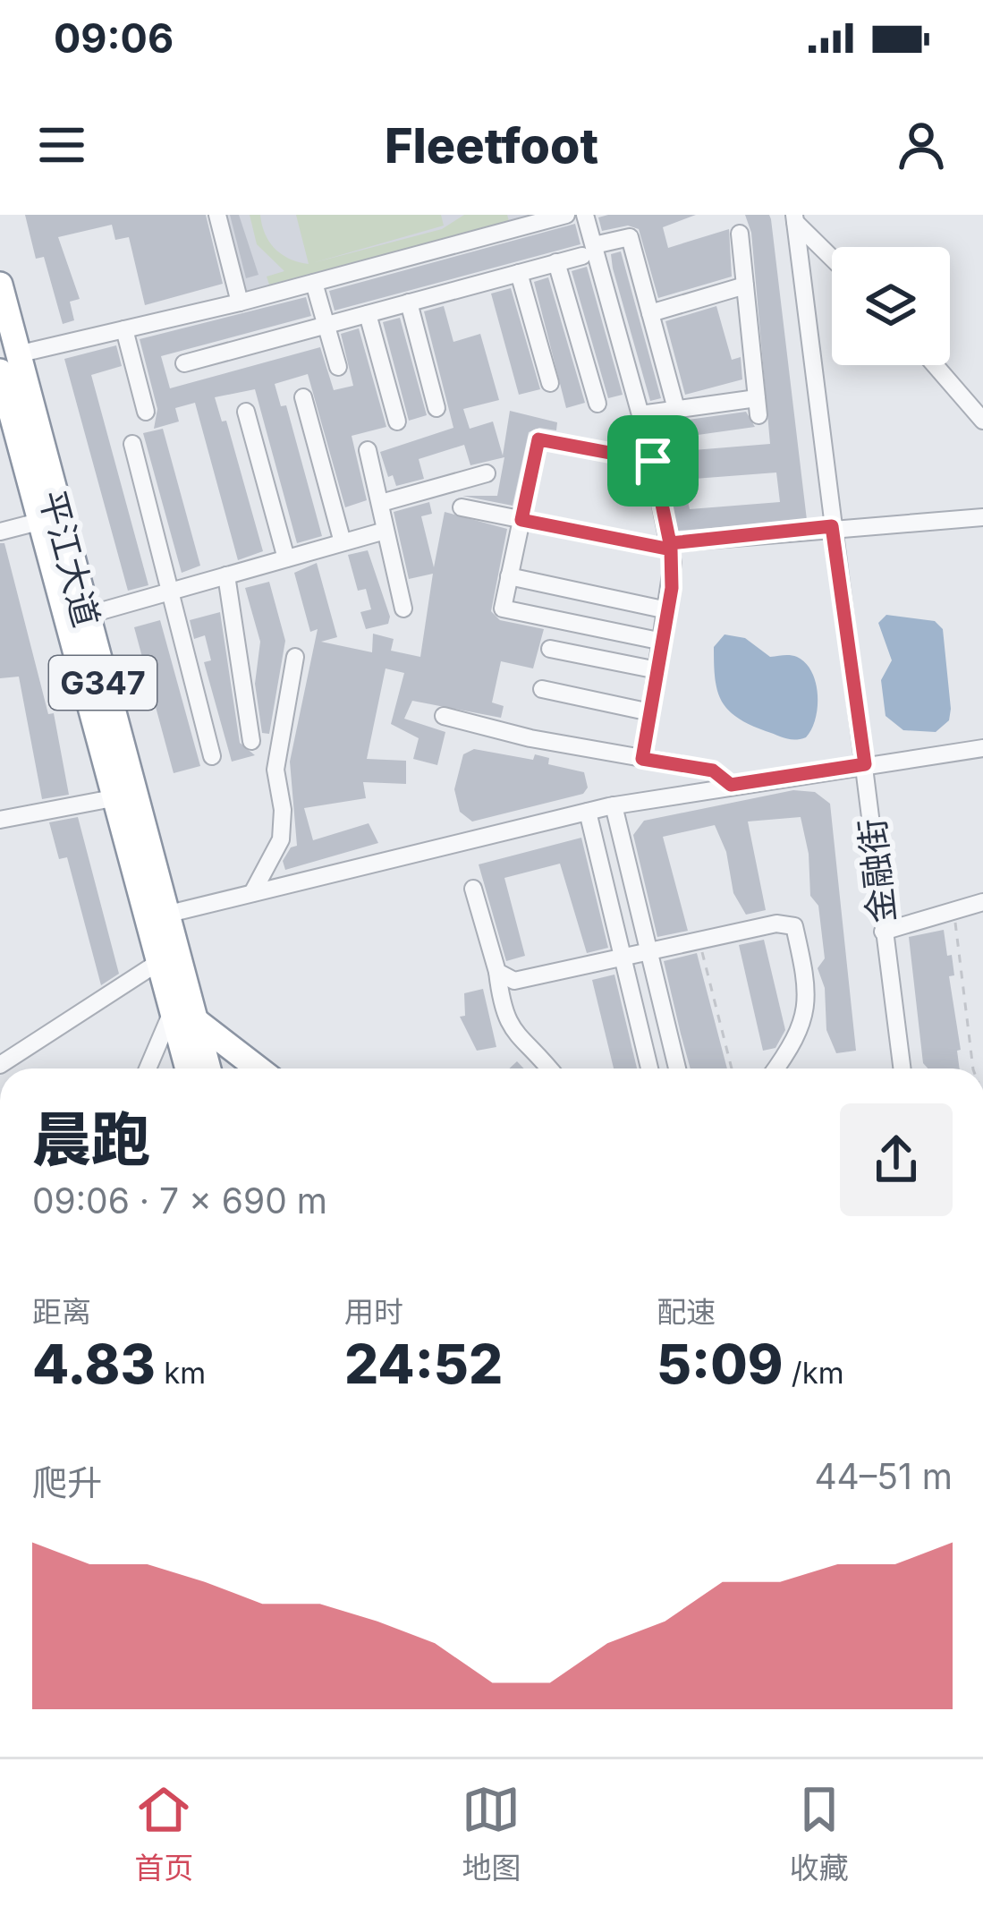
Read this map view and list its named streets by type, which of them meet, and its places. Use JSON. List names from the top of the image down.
{
  "streets": {
    "highway": ["平江大道", "G347"],
    "street": ["金融街"]
  },
  "page": {
    "status": "09:06",
    "header": "Fleetfoot",
    "heading": ["晨跑", "09:06 · 7 × 690 m"],
    "stats": [
      ["距离", "4.83 km"],
      ["用时", "24:52"],
      ["配速", "5:09 /km"]
    ],
    "chart": ["爬升", "44–51 m"],
    "tabs": ["首页", "地图", "收藏"]
  }
}
